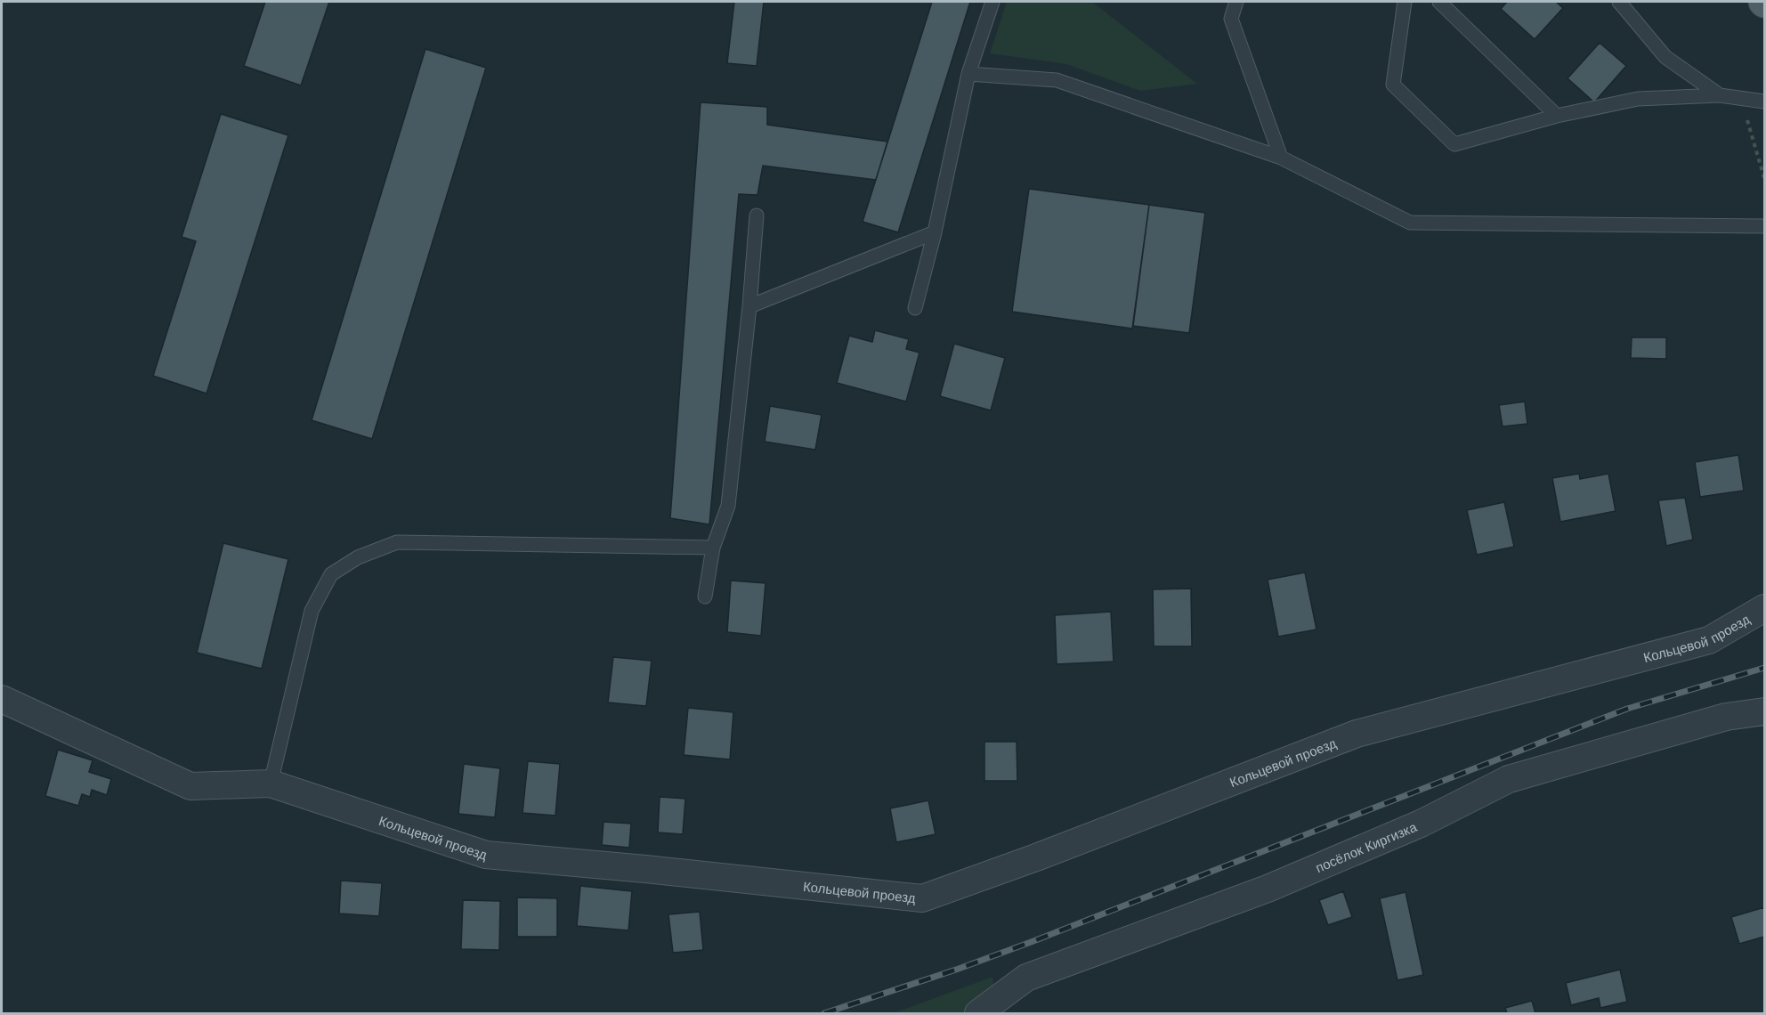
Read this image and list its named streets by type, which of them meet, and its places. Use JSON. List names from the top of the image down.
{
  "streets": {
    "street": ["Кольцевой проезд", "посёлок Киргизка"]
  }
}
